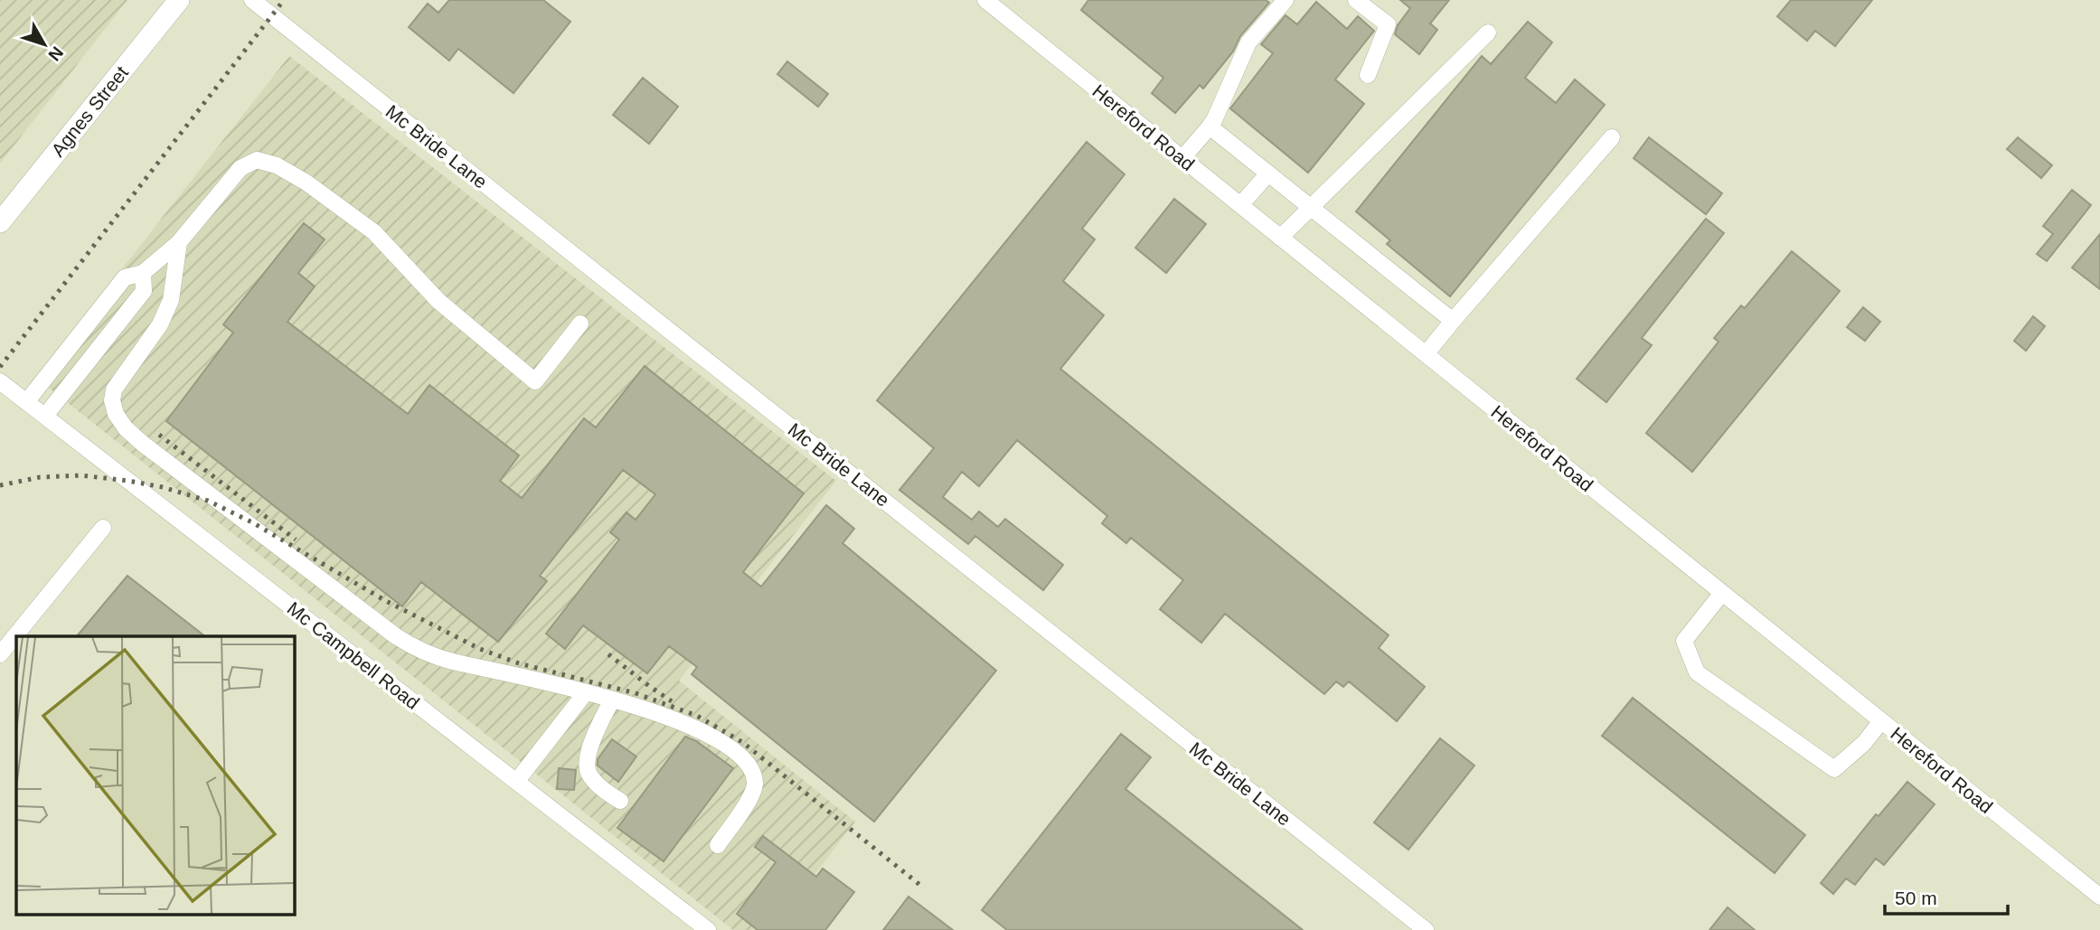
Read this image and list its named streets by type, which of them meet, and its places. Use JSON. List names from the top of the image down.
{
  "streets": {
    "main road": ["Agnes Street"],
    "street": ["Hereford Road", "Mc Bride Lane", "Mc Campbell Road"]
  },
  "scale_bar": "50 m",
  "north": "bottom right"
}
